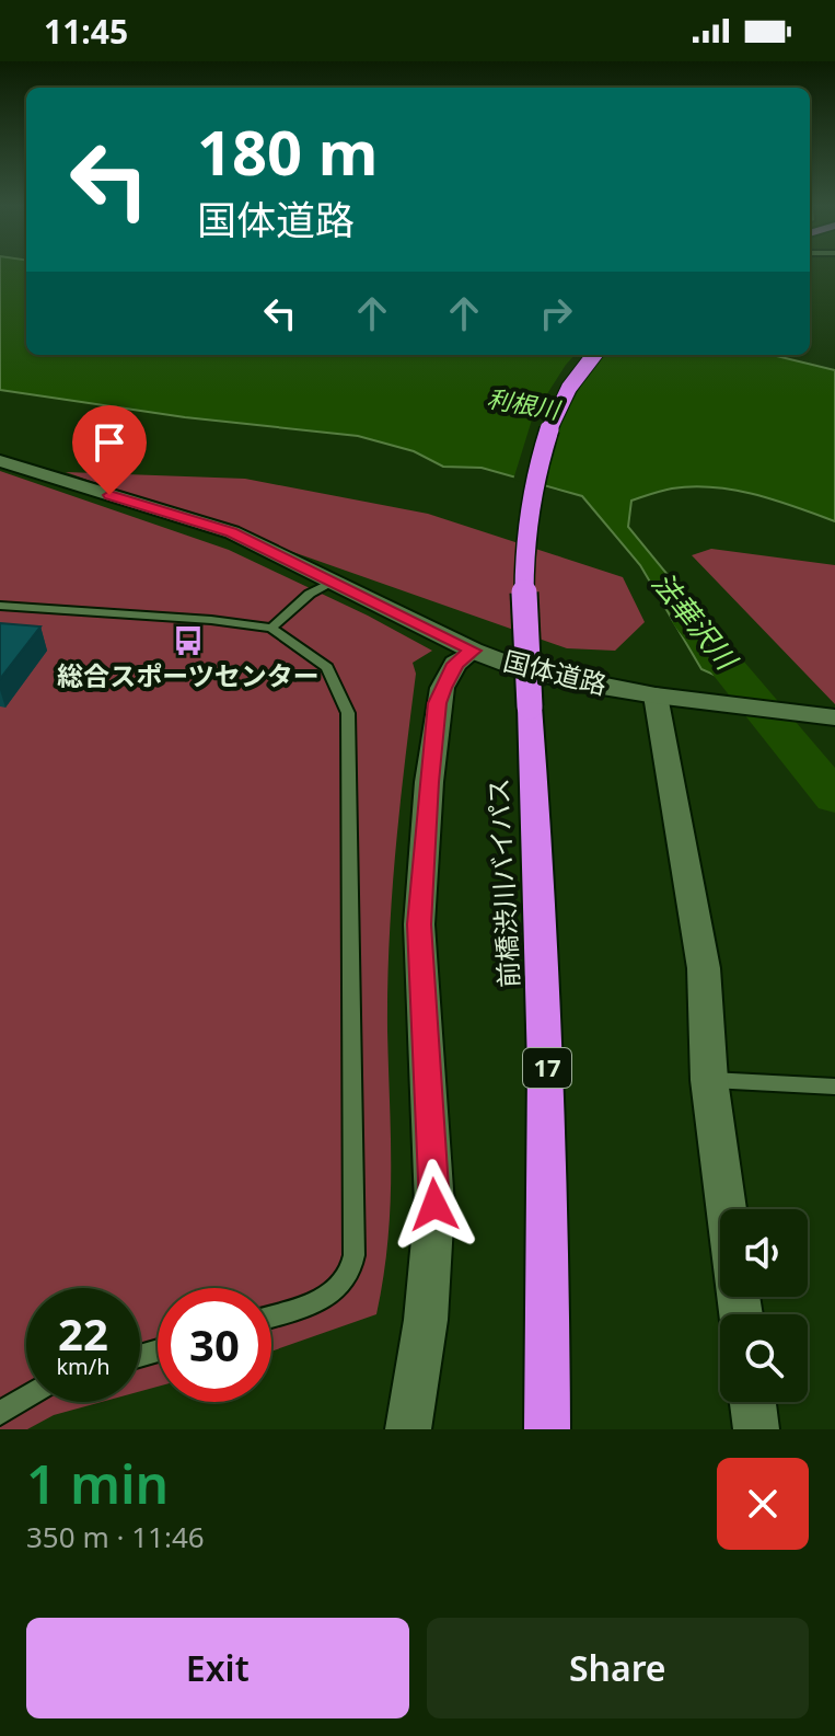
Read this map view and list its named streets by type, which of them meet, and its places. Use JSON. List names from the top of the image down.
{
  "streets": {
    "highway": ["前橋渋川バイパス", "17"],
    "street": ["国体道路"]
  },
  "water": ["利根川", "法華沢川"],
  "places": {
    "bus stop": ["総合スポーツセンター"]
  },
  "page": {
    "status": "11:45",
    "turn": ["180 m", "国体道路"],
    "speed": "22 km/h",
    "limit": "30",
    "heading": ["1 min", "350 m · 11:46"],
    "buttons": ["Exit", "Share"]
  }
}
